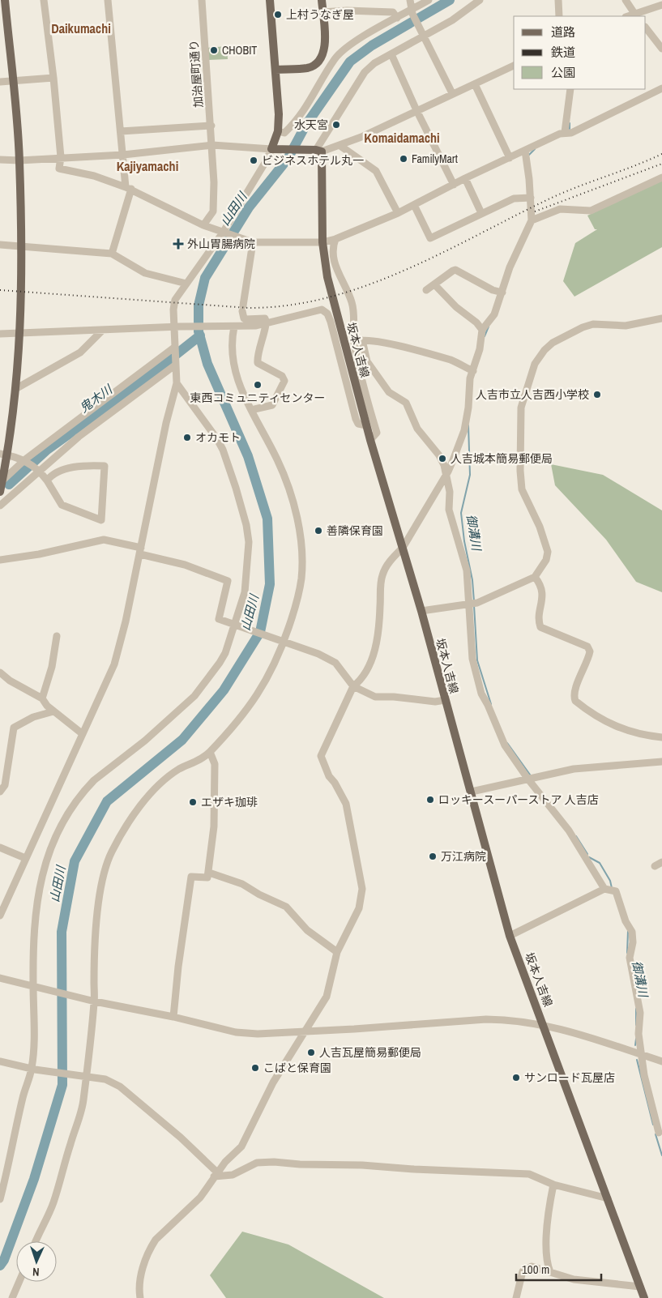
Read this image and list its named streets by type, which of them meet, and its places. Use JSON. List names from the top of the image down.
{
  "streets": {
    "main road": ["坂本人吉線"],
    "street": ["加治屋町通り"]
  },
  "districts": ["Daikumachi", "Komaidamachi", "Kajiyamachi"],
  "water": ["山田川", "鬼木川", "御溝川"],
  "places": {
    "other": [
      "上村うなぎ屋",
      "CHOBIT",
      "水天宮",
      "FamilyMart",
      "ビジネスホテル丸一",
      "東西コミュニティセンター",
      "人吉市立人吉西小学校",
      "オカモト",
      "人吉城本簡易郵便局",
      "善隣保育園",
      "ロッキースーパーストア 人吉店",
      "エザキ珈琲",
      "万江病院",
      "人吉瓦屋簡易郵便局",
      "こばと保育園",
      "サンロード瓦屋店"
    ],
    "health": ["外山胃腸病院"]
  },
  "legend": ["道路", "鉄道", "公園"],
  "scale_bar": "100 m",
  "north": "bottom"
}
